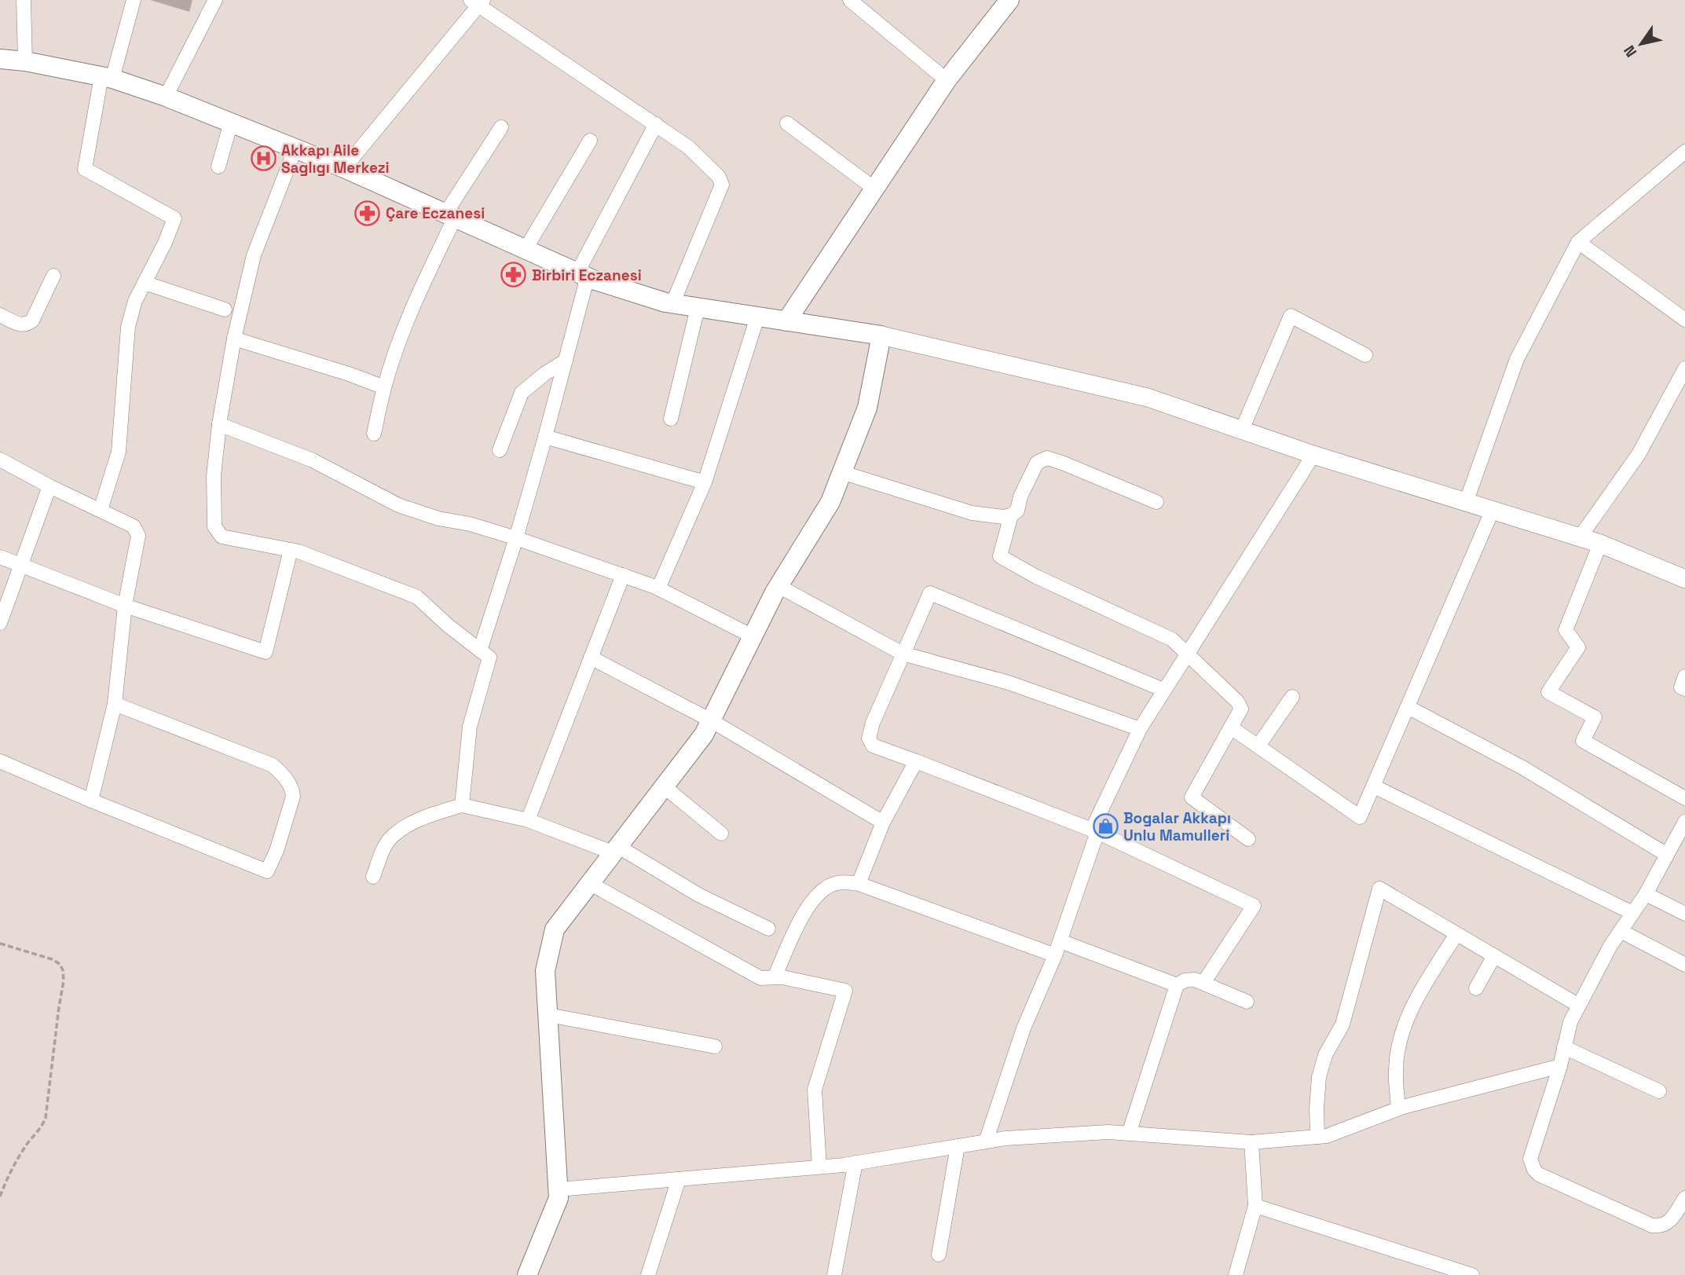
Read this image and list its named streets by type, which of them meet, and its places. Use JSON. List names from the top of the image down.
{
  "places": {
    "hospital": ["Akkapı Aile Saglıgı Merkezi"],
    "pharmacy": ["Çare Eczanesi", "Birbiri Eczanesi"],
    "shop": ["Bogalar Akkapı Unlu Mamulleri"]
  },
  "north": "bottom left"
}
